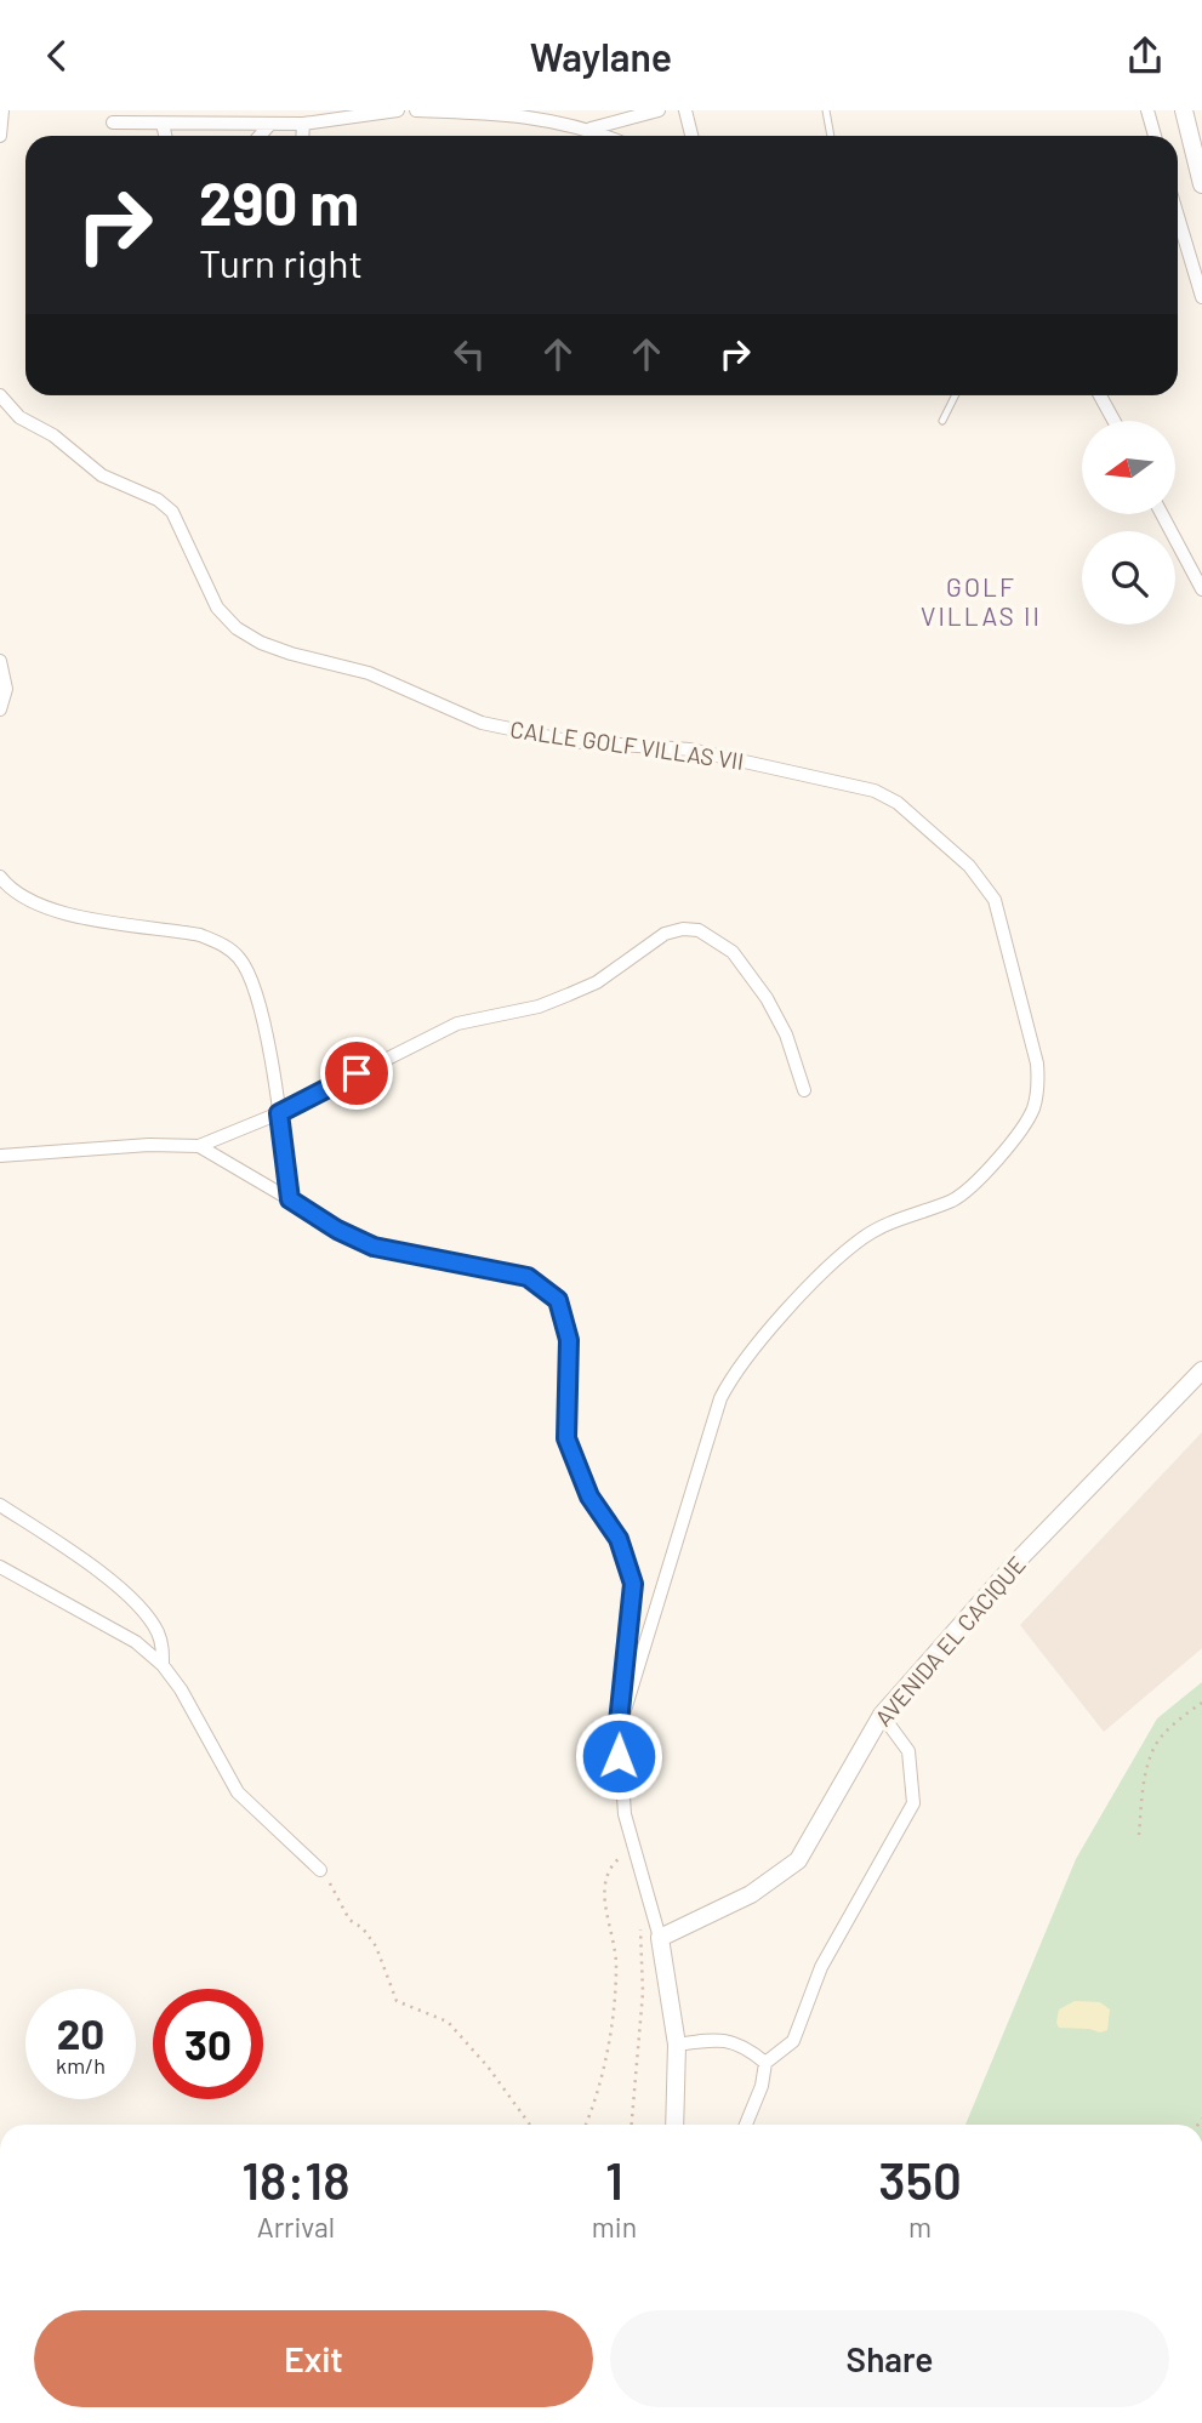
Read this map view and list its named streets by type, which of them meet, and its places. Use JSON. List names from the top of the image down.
{
  "streets": {
    "street": ["CALLE GOLF VILLAS VII", "AVENIDA EL CACIQUE"]
  },
  "districts": ["GOLF VILLAS II"],
  "north": "left",
  "page": {
    "header": "Waylane",
    "turn": ["290 m", "Turn right"],
    "speed": "20 km/h",
    "limit": "30",
    "eta": [
      "18:18",
      "Arrival",
      "1",
      "min",
      "350",
      "m"
    ],
    "buttons": ["Exit", "Share"]
  }
}
